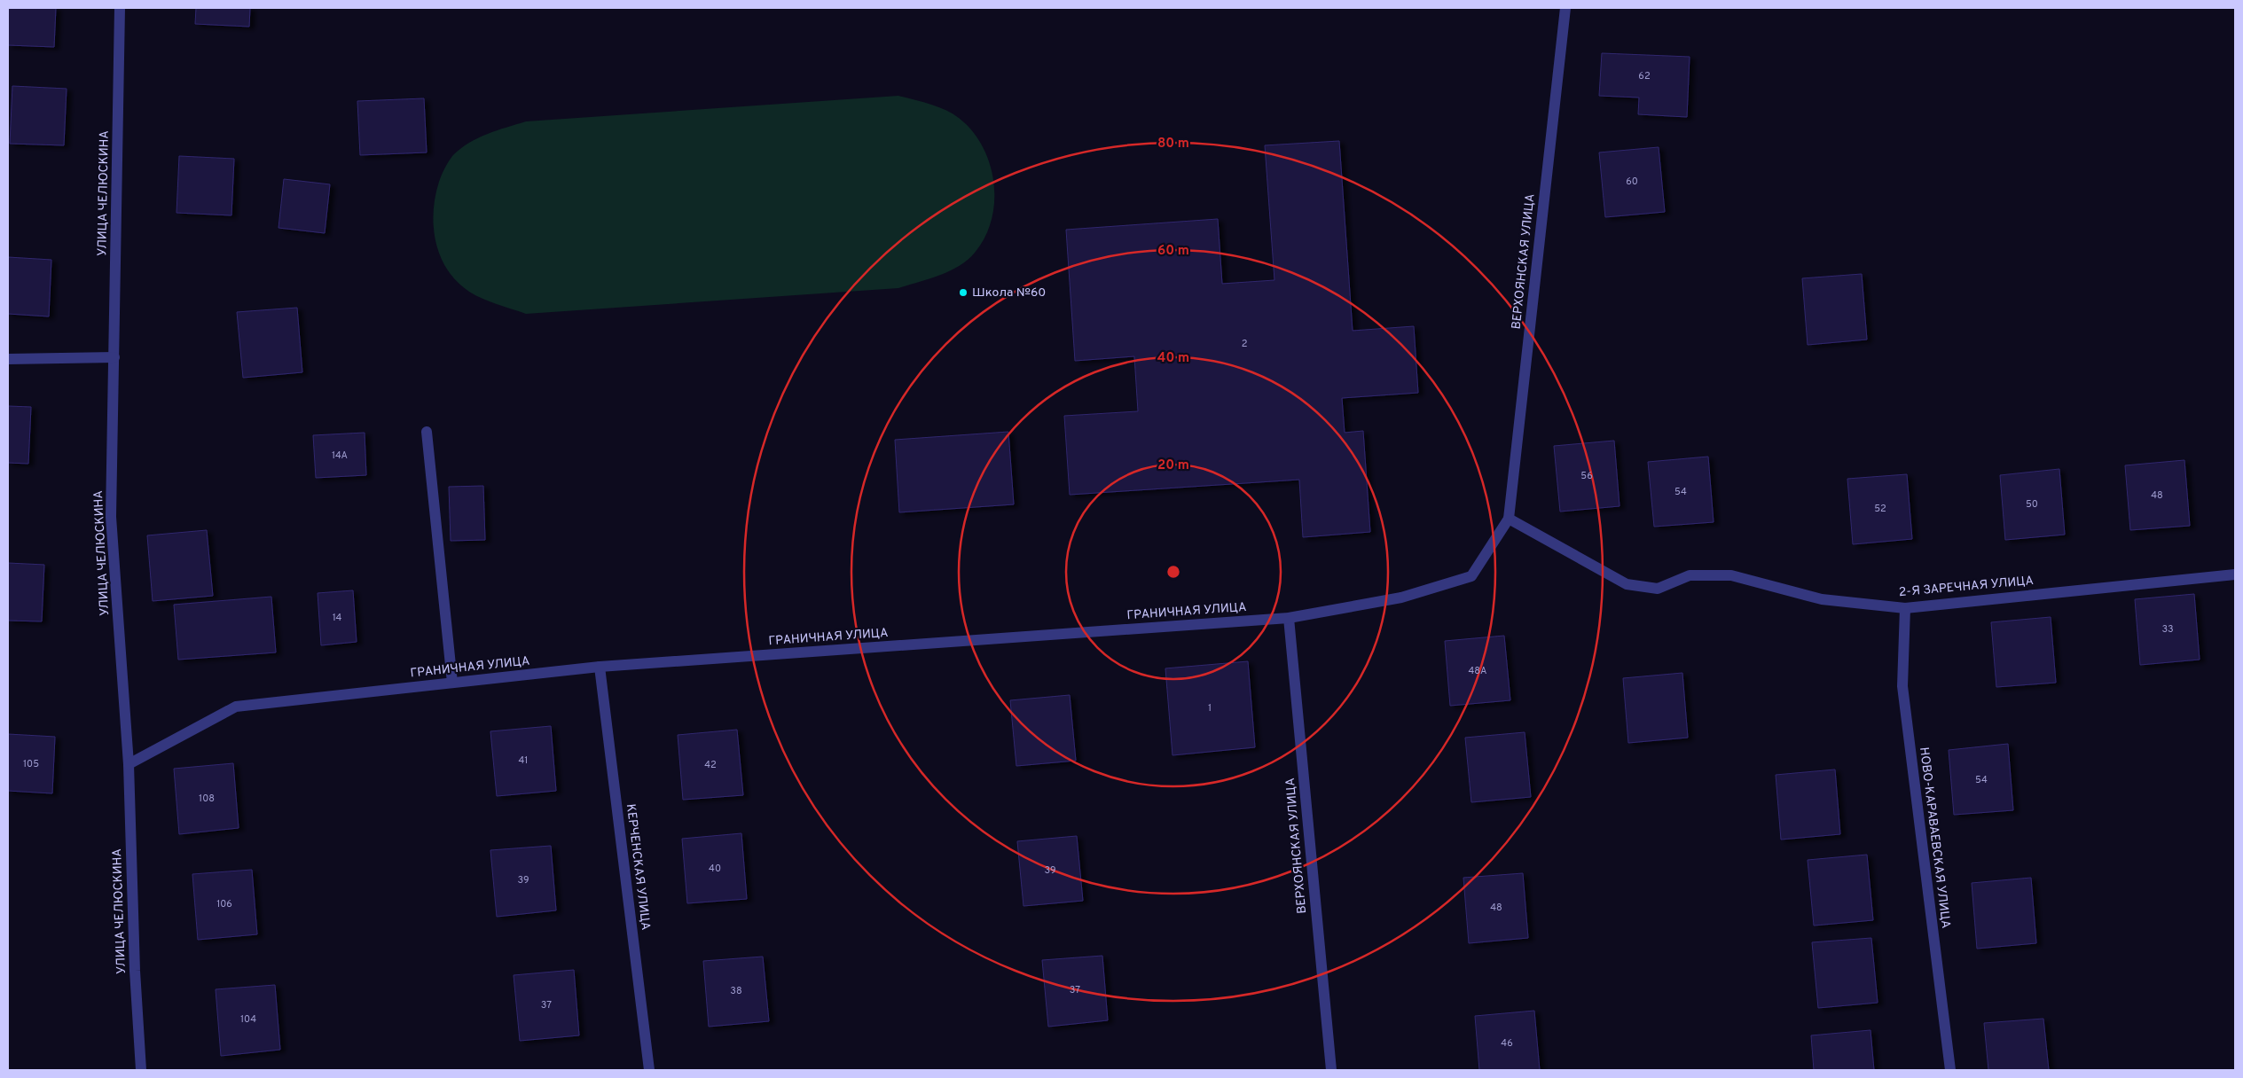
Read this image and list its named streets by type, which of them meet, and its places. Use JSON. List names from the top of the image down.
{
  "streets": {
    "street": [
      "УЛИЦА ЧЕЛЮСКИНА",
      "ВЕРХОЯНСКАЯ УЛИЦА",
      "2-Я ЗАРЕЧНАЯ УЛИЦА",
      "ГРАНИЧНАЯ УЛИЦА",
      "НОВО-КАРАВАЕВСКАЯ УЛИЦА",
      "КЕРЧЕНСКАЯ УЛИЦА"
    ]
  },
  "crossings": [
    ["УЛИЦА ЧЕЛЮСКИНА", "ГРАНИЧНАЯ УЛИЦА"],
    ["ВЕРХОЯНСКАЯ УЛИЦА", "2-Я ЗАРЕЧНАЯ УЛИЦА"],
    ["ВЕРХОЯНСКАЯ УЛИЦА", "ГРАНИЧНАЯ УЛИЦА"],
    ["2-Я ЗАРЕЧНАЯ УЛИЦА", "ГРАНИЧНАЯ УЛИЦА"],
    ["2-Я ЗАРЕЧНАЯ УЛИЦА", "НОВО-КАРАВАЕВСКАЯ УЛИЦА"],
    ["ГРАНИЧНАЯ УЛИЦА", "КЕРЧЕНСКАЯ УЛИЦА"]
  ],
  "places": ["Школа №60"],
  "house_numbers": [
    "62",
    "60",
    "2",
    "14А",
    "56",
    "54",
    "48",
    "50",
    "52",
    "14",
    "33",
    "48А",
    "1",
    "41",
    "105",
    "42",
    "54",
    "108",
    "40",
    "39",
    "39",
    "106",
    "48",
    "37",
    "38",
    "37",
    "104",
    "46"
  ],
  "rings": [
    "80 m",
    "60 m",
    "40 m",
    "20 m"
  ]
}
